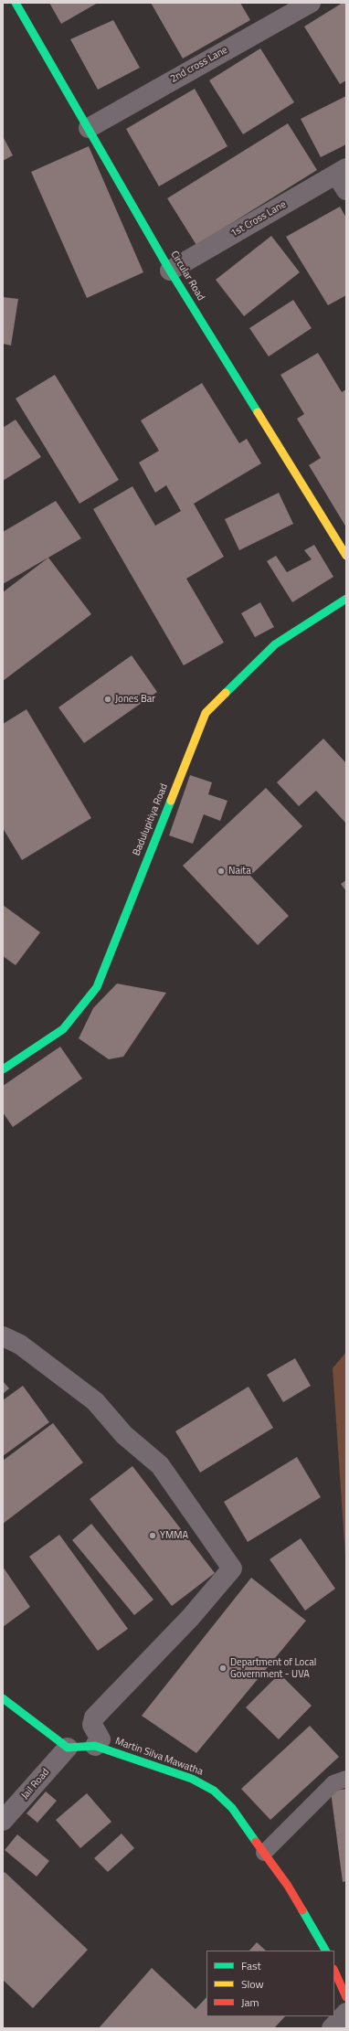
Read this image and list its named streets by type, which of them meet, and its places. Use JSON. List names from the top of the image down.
{
  "streets": {
    "street": [
      "2nd cross Lane",
      "1st Cross Lane",
      "Circular Road",
      "Badulupitiya Road",
      "Martin Silva Mawatha",
      "Jail Road"
    ]
  },
  "crossings": [
    ["2nd cross Lane", "Circular Road"],
    ["1st Cross Lane", "Circular Road"],
    ["Martin Silva Mawatha", "Jail Road"]
  ],
  "places": [
    "Jones Bar",
    "Naita",
    "YMMA",
    "Department of Local Government - UVA"
  ],
  "legend": ["Fast", "Slow", "Jam"]
}
